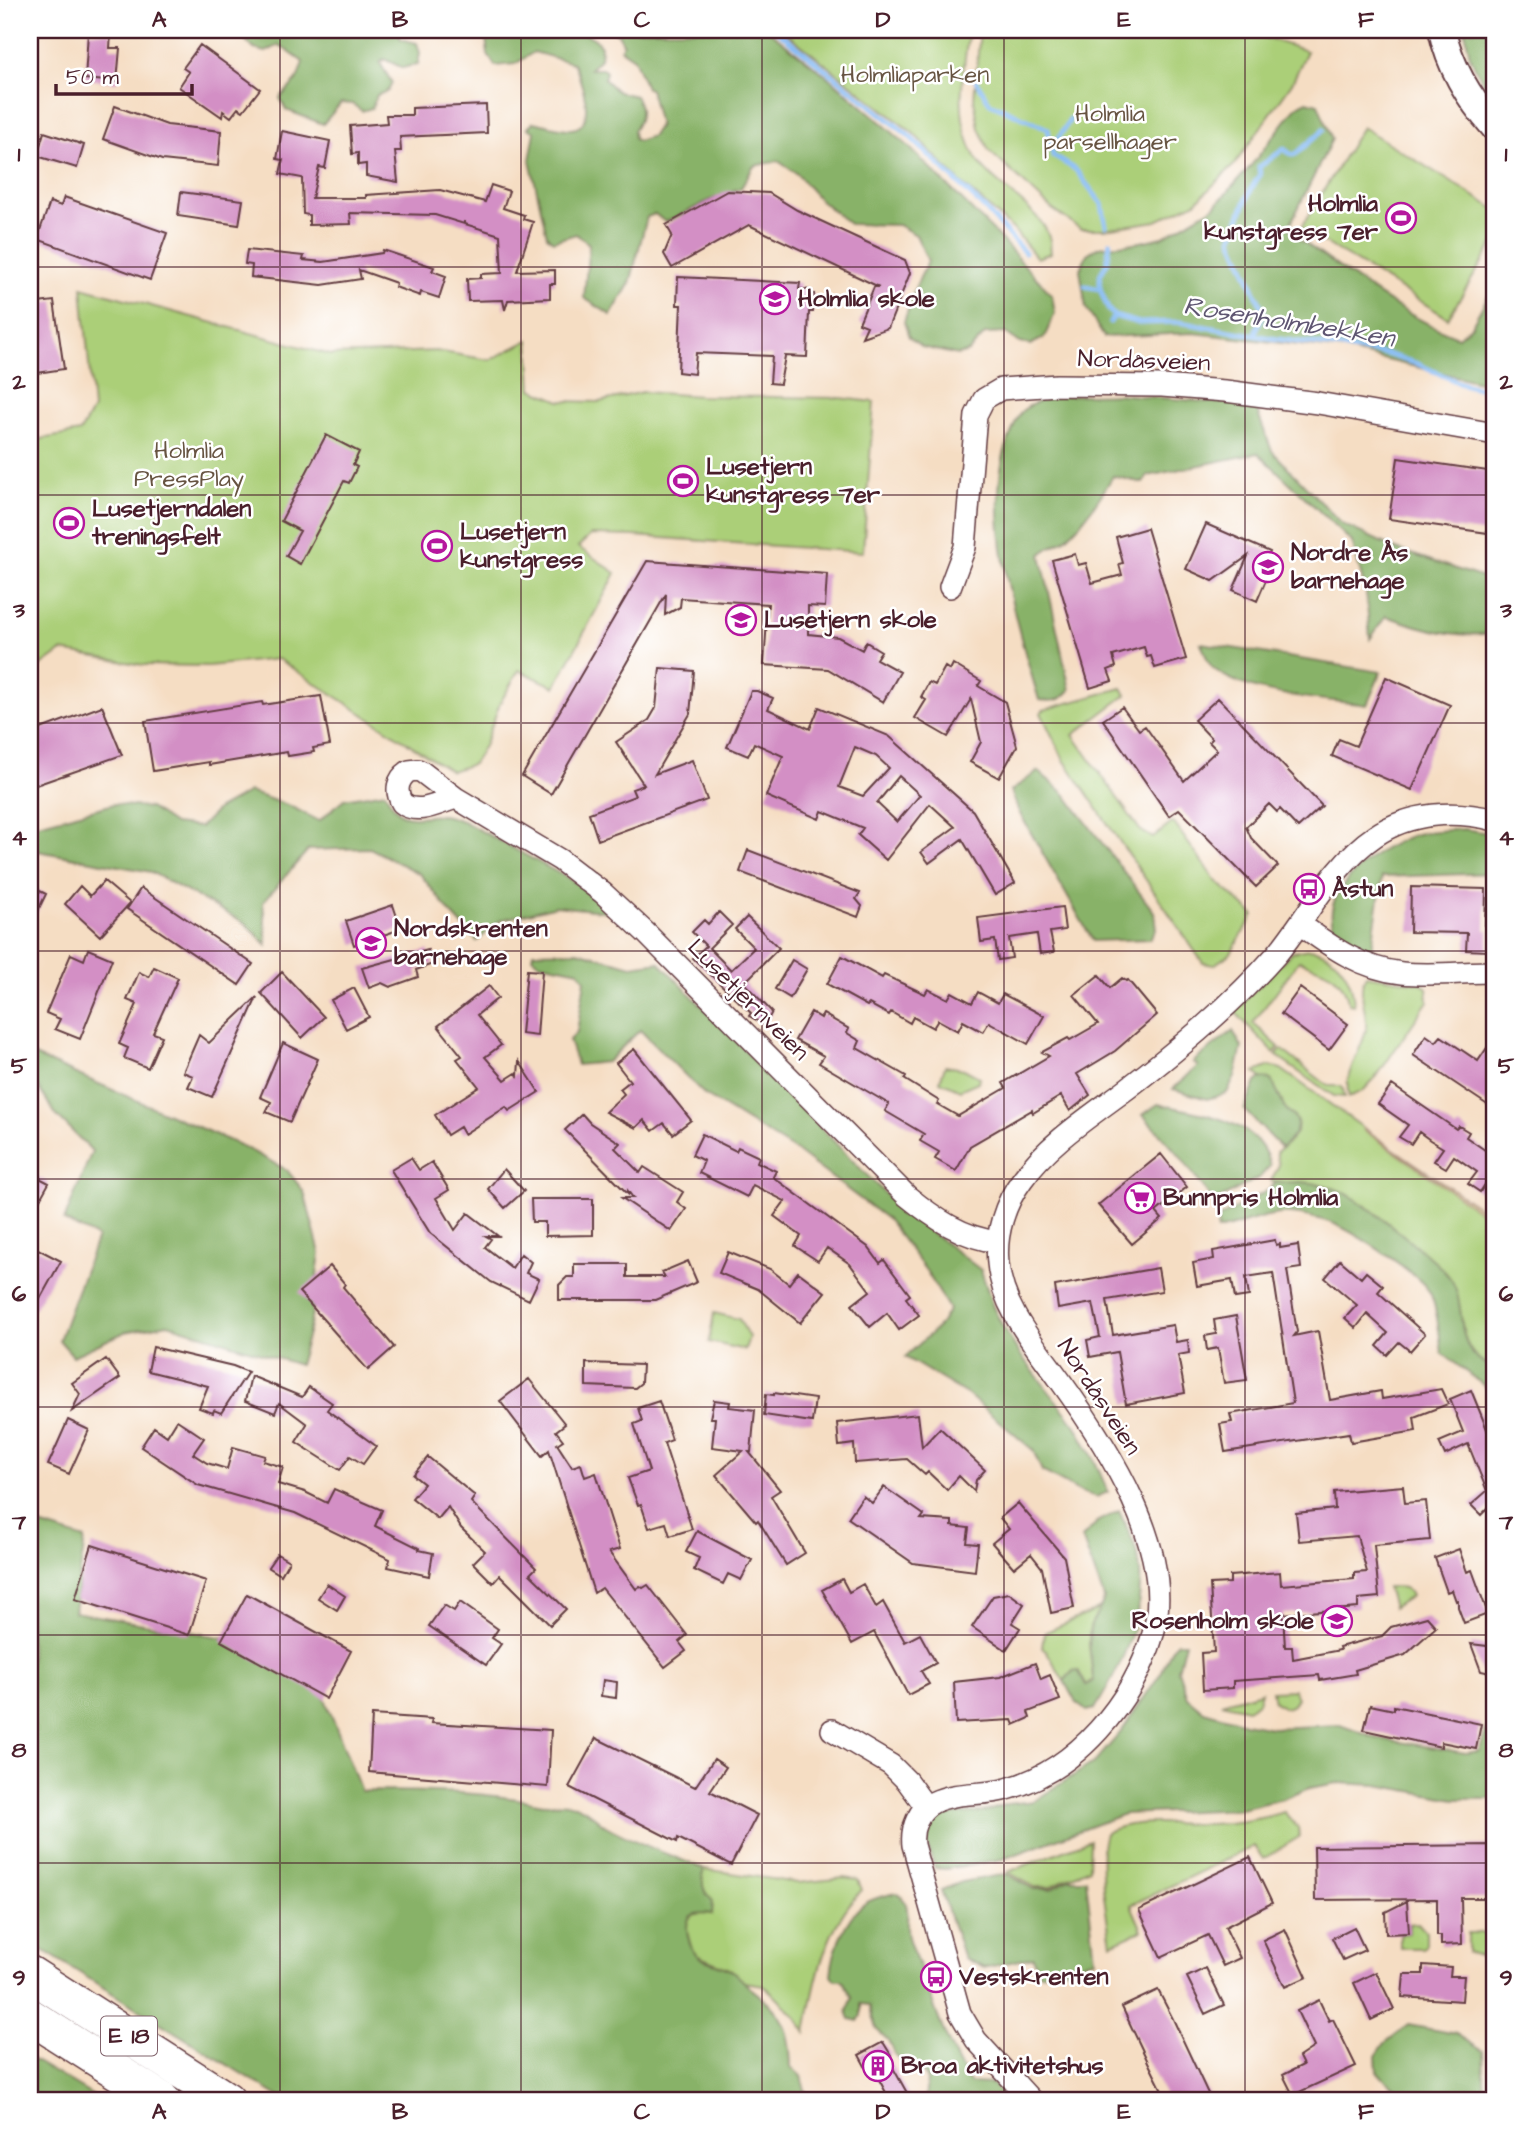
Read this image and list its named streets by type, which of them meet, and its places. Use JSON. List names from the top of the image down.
{
  "streets": {
    "highway": ["E 18"],
    "street": ["Nordåsveien", "Lusetjernveien"]
  },
  "crossings": [
    ["Nordåsveien", "Lusetjernveien"]
  ],
  "water": ["Rosenholmbekken"],
  "parks": ["Holmliaparken", "Holmlia parsellhager", "Holmlia PressPlay"],
  "places": {
    "sports": [
      "Holmlia kunstgress 7er",
      "Lusetjern kunstgress 7er",
      "Lusetjerndalen treningsfelt",
      "Lusetjern kunstgress"
    ],
    "school or university": [
      "Holmlia skole",
      "Nordre Ås barnehage",
      "Lusetjern skole",
      "Nordskrenten barnehage",
      "Rosenholm skole"
    ],
    "bus stop": ["Åstun", "Vestskrenten"],
    "supermarket": ["Bunnpris Holmlia"],
    "building": ["Broa aktivitetshus"]
  },
  "scale_bar": "50 m",
  "grid": {
    "columns": [
      "A",
      "B",
      "C",
      "D",
      "E",
      "F"
    ],
    "rows": [
      "1",
      "2",
      "3",
      "4",
      "5",
      "6",
      "7",
      "8",
      "9"
    ]
  }
}
